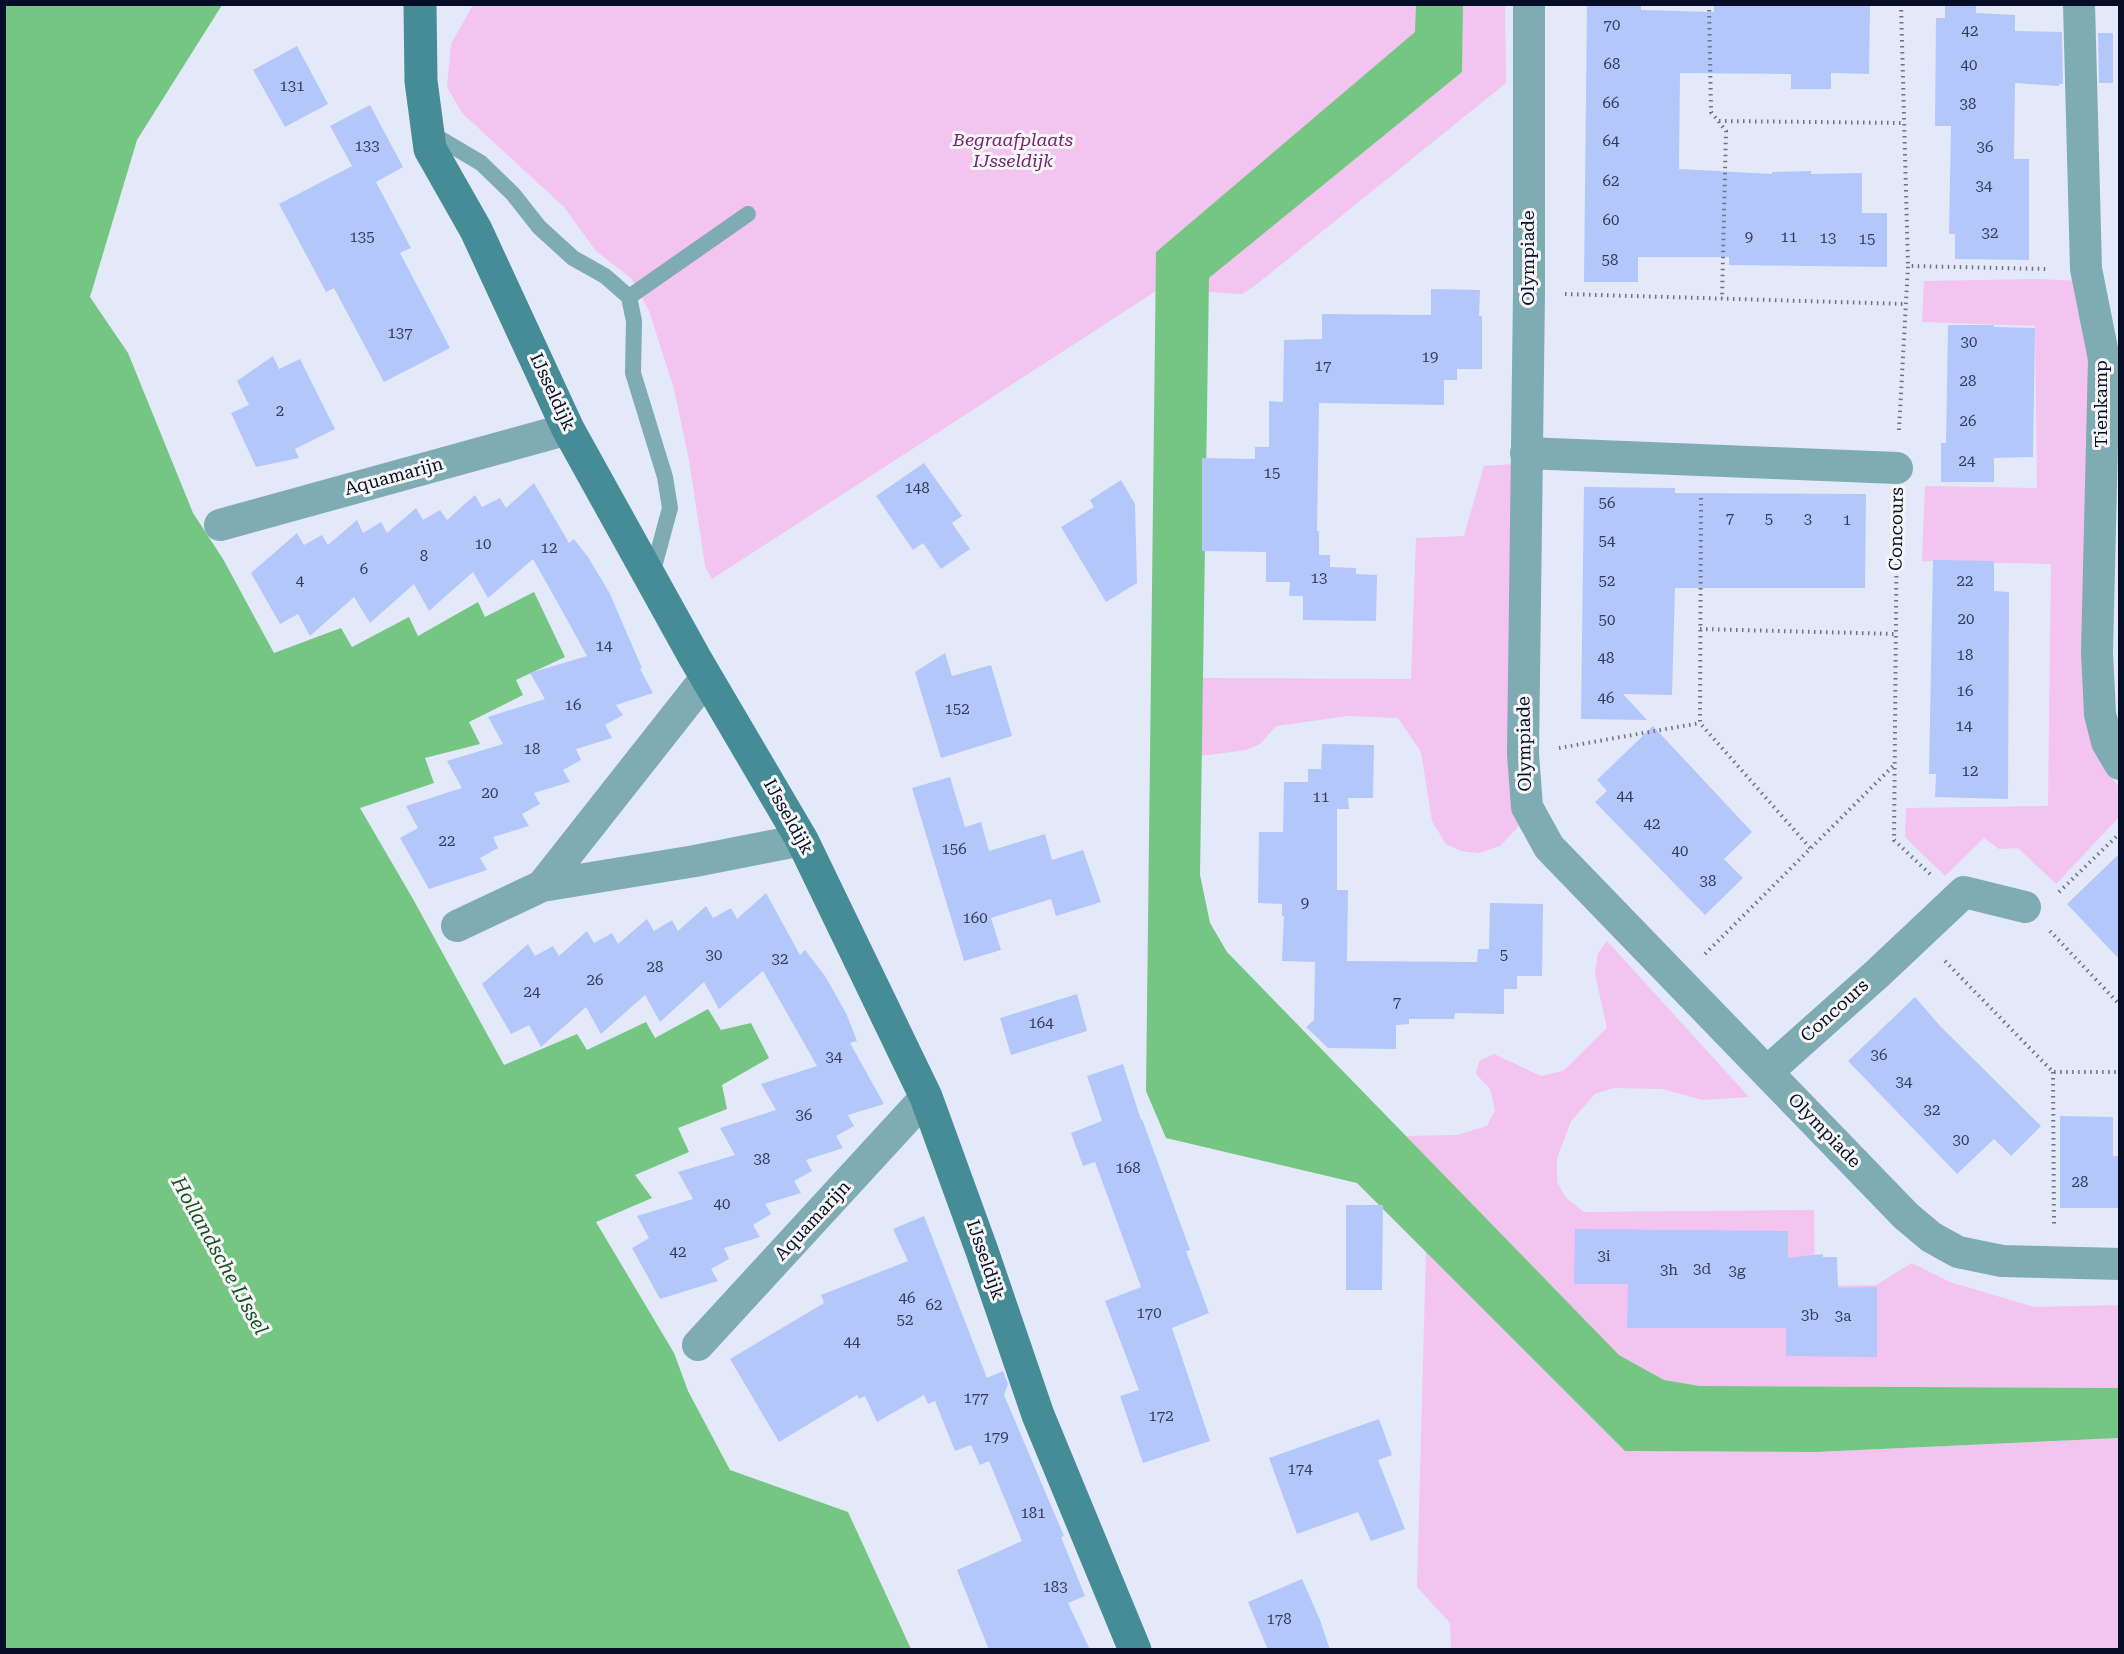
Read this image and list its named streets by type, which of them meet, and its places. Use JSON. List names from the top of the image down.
{
  "streets": {
    "street": [
      "Olympiade",
      "IJsseldijk",
      "Tienkamp",
      "Aquamarijn",
      "Concours"
    ]
  },
  "crossings": [
    ["Olympiade", "Concours"],
    ["IJsseldijk", "Aquamarijn"]
  ],
  "water": ["Hollandsche IJssel"],
  "parks": ["Begraafplaats IJsseldijk"],
  "house_numbers": [
    "70",
    "42",
    "68",
    "40",
    "131",
    "66",
    "38",
    "64",
    "133",
    "36",
    "62",
    "34",
    "60",
    "32",
    "135",
    "9",
    "11",
    "13",
    "15",
    "58",
    "137",
    "30",
    "19",
    "17",
    "28",
    "2",
    "26",
    "24",
    "15",
    "148",
    "56",
    "7",
    "5",
    "3",
    "1",
    "54",
    "10",
    "12",
    "8",
    "6",
    "13",
    "4",
    "52",
    "22",
    "20",
    "50",
    "14",
    "18",
    "48",
    "16",
    "46",
    "16",
    "152",
    "14",
    "18",
    "12",
    "20",
    "44",
    "11",
    "42",
    "22",
    "156",
    "40",
    "38",
    "9",
    "160",
    "30",
    "5",
    "32",
    "28",
    "26",
    "24",
    "7",
    "164",
    "36",
    "34",
    "34",
    "32",
    "36",
    "30",
    "38",
    "168",
    "28",
    "40",
    "42",
    "3i",
    "3d",
    "3h",
    "3g",
    "46",
    "62",
    "170",
    "3b",
    "3a",
    "52",
    "44",
    "177",
    "172",
    "179",
    "174",
    "181",
    "183",
    "178"
  ]
}
